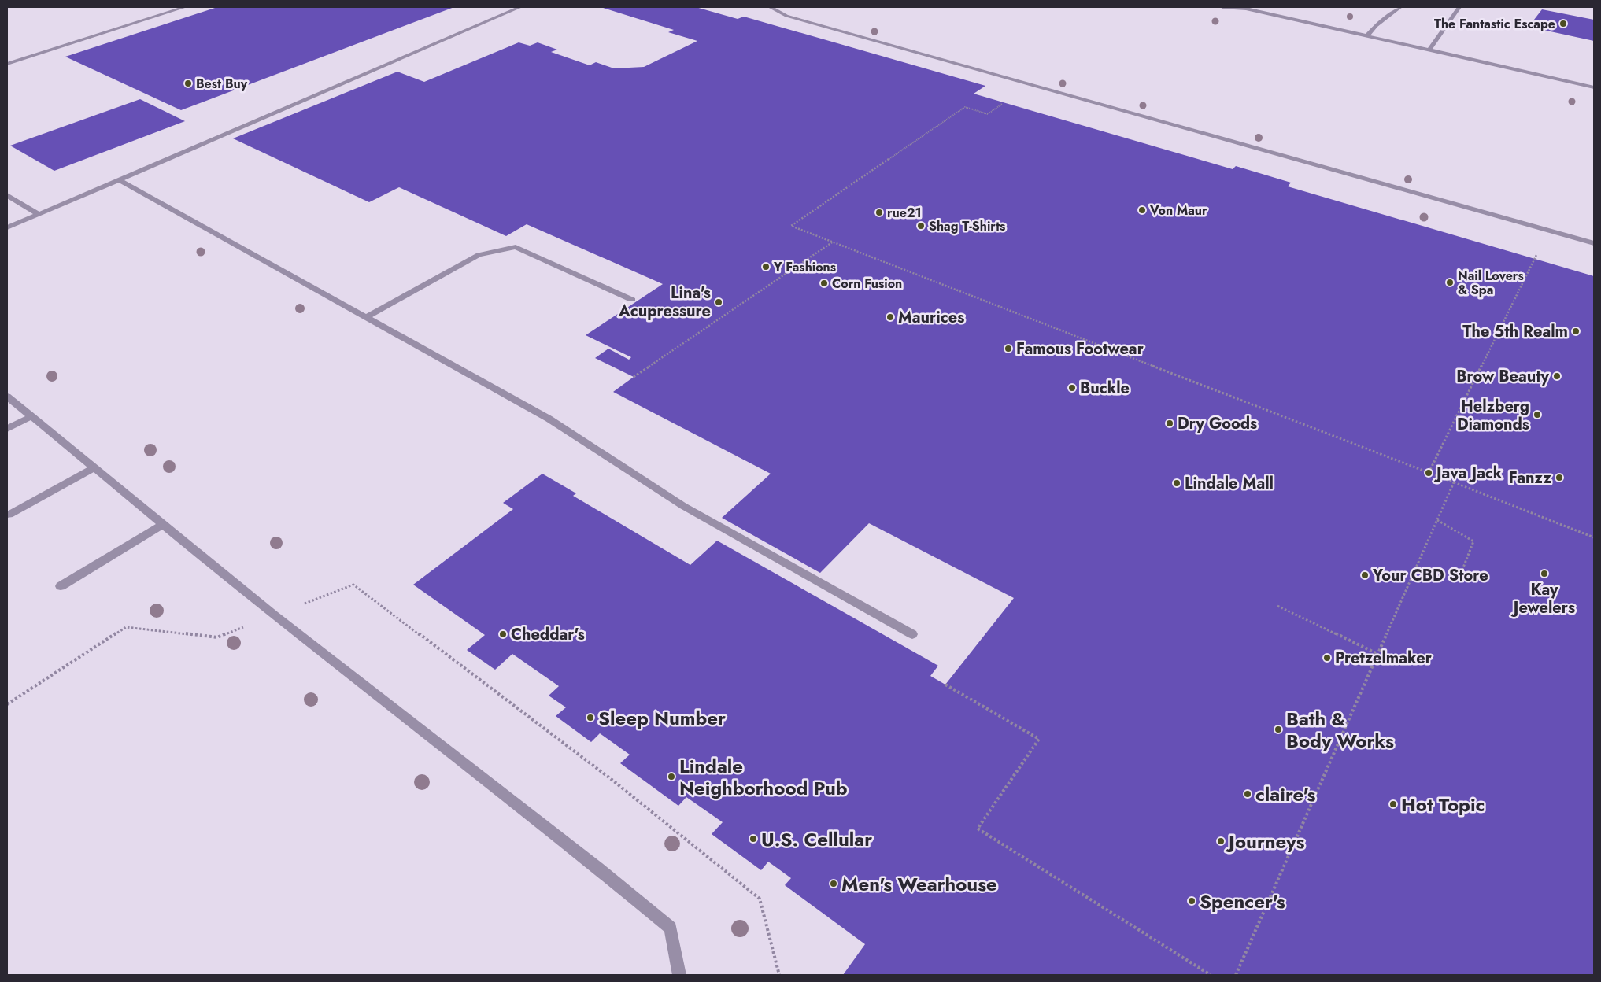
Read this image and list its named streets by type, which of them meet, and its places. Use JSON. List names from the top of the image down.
{
  "places": [
    "The Fantastic Escape",
    "Best Buy",
    "Von Maur",
    "rue21",
    "Shag T-Shirts",
    "Y Fashions",
    "Nail Lovers & Spa",
    "Corn Fusion",
    "Lina's Acupressure",
    "Maurices",
    "The 5th Realm",
    "Famous Footwear",
    "Brow Beauty",
    "Buckle",
    "Helzberg Diamonds",
    "Dry Goods",
    "Java Jack",
    "Fanzz",
    "Lindale Mall",
    "Kay Jewelers",
    "Your CBD Store",
    "Cheddar's",
    "Pretzelmaker",
    "Sleep Number",
    "Bath & Body Works",
    "Lindale Neighborhood Pub",
    "claire's",
    "Hot Topic",
    "U.S. Cellular",
    "Journeys",
    "Men's Wearhouse",
    "Spencer's"
  ]
}
